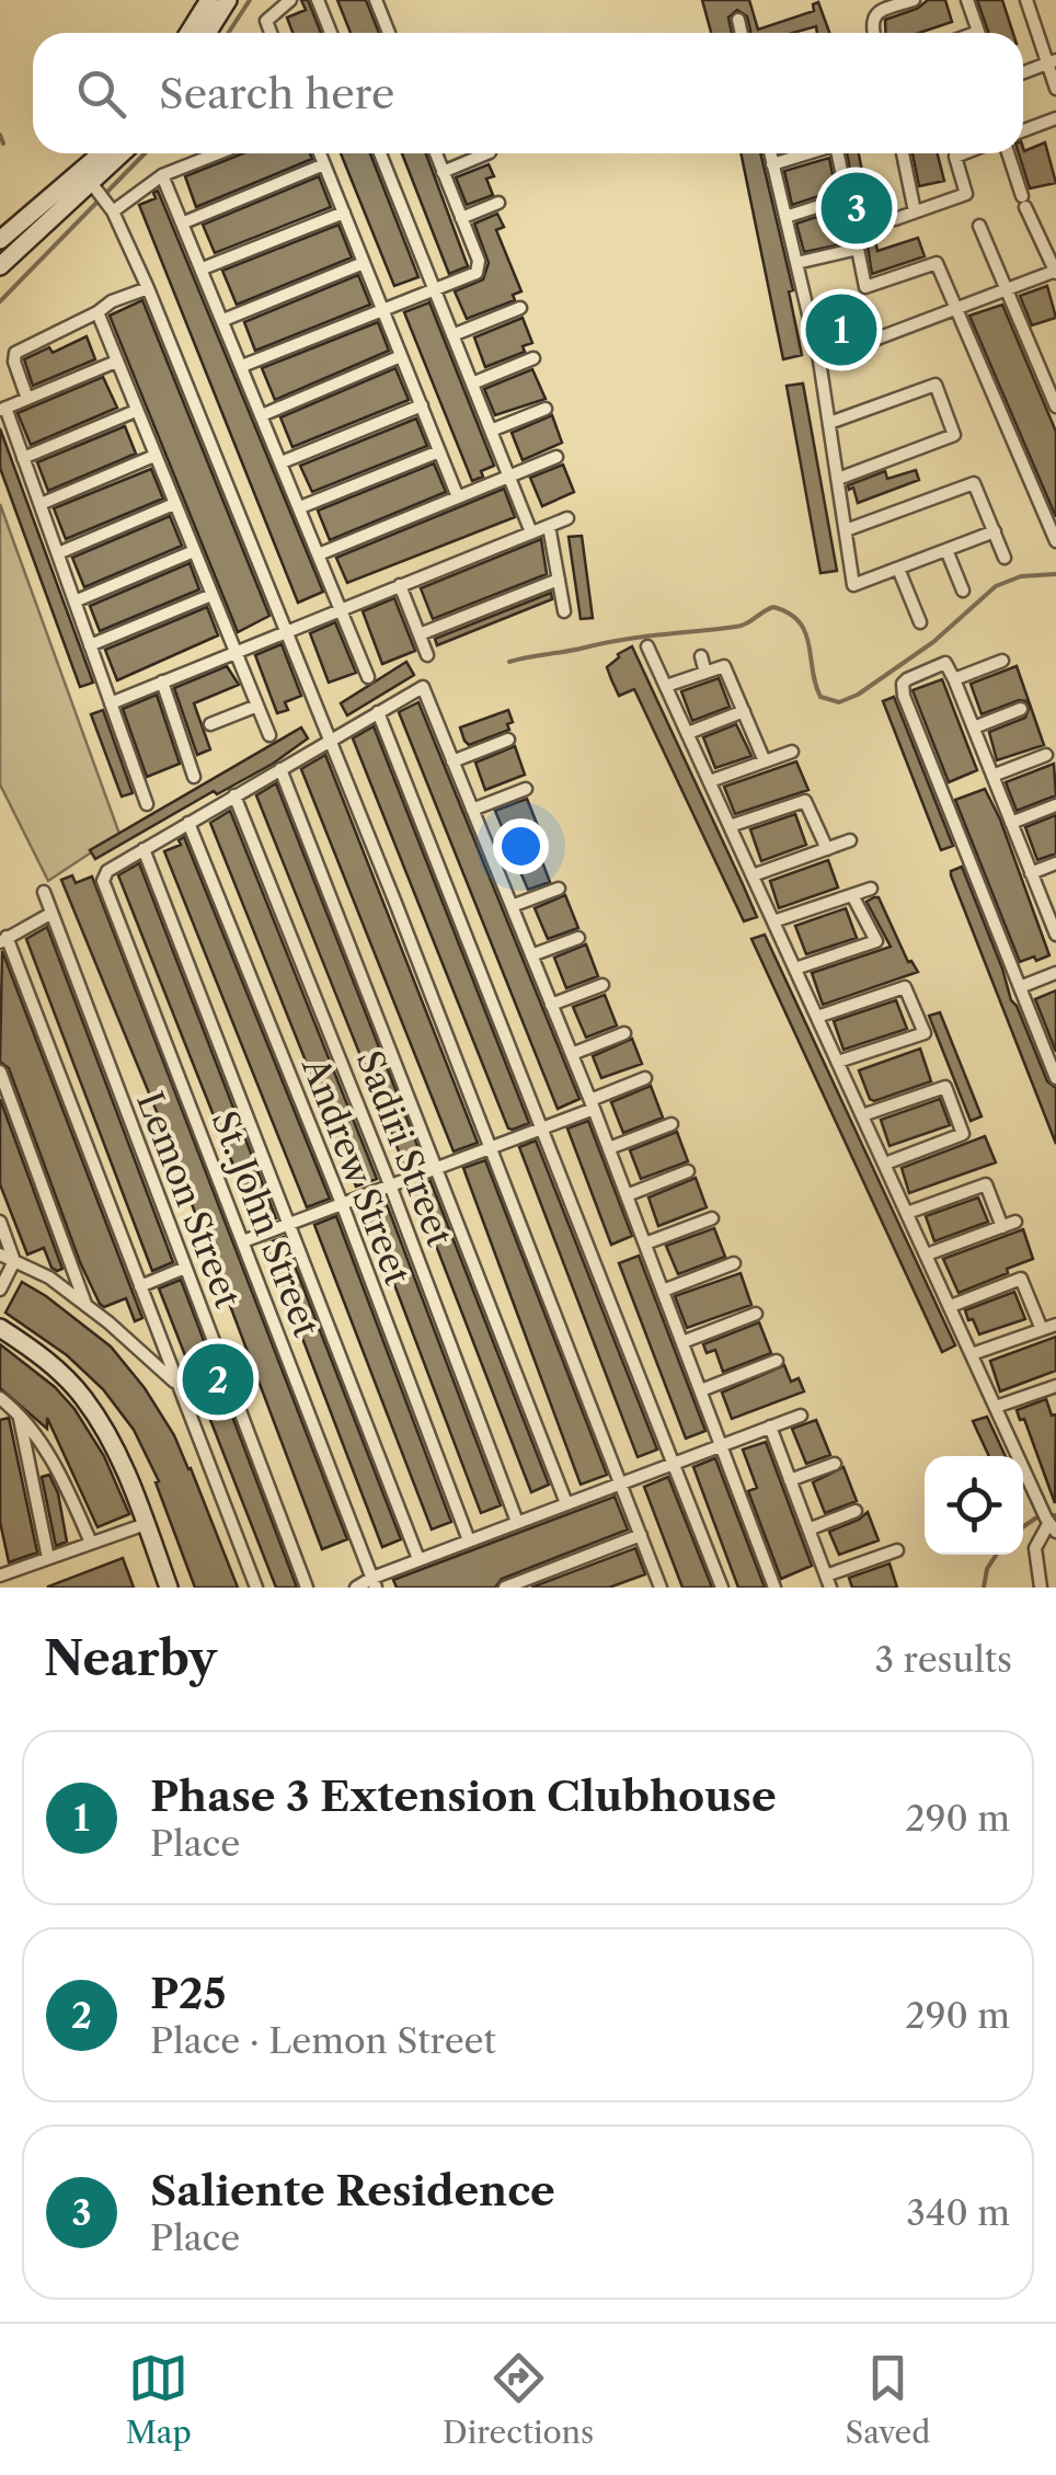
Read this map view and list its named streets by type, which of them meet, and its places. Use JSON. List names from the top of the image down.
{
  "streets": {
    "street": [
      "Sadiri Street",
      "Andrew Street",
      "Lemon Street",
      "St. John Street"
    ]
  },
  "page": {
    "search": "Search here",
    "pins": ["3", "1", "2"],
    "heading": ["Nearby", "3 results"],
    "list": [
      {
        "mark": "1",
        "name": "Phase 3 Extension Clubhouse",
        "note": "Place",
        "value": "290 m"
      },
      {
        "mark": "2",
        "name": "P25",
        "note": "Place · Lemon Street",
        "value": "290 m"
      },
      {
        "mark": "3",
        "name": "Saliente Residence",
        "note": "Place",
        "value": "340 m"
      }
    ],
    "nav": ["Map", "Directions", "Saved"]
  }
}
